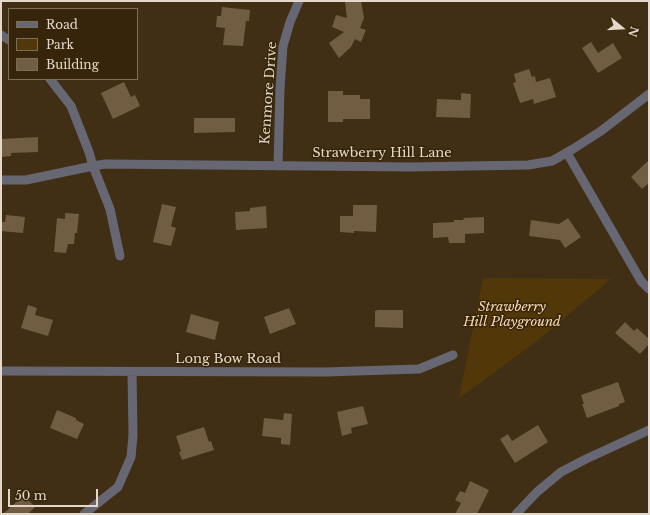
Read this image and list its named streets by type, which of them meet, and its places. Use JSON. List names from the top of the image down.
{
  "streets": {
    "street": ["Kenmore Drive", "Strawberry Hill Lane", "Long Bow Road"]
  },
  "crossings": [
    ["Kenmore Drive", "Strawberry Hill Lane"]
  ],
  "parks": ["Strawberry Hill Playground"],
  "legend": ["Road", "Park", "Building"],
  "scale_bar": "50 m",
  "north": "right"
}
